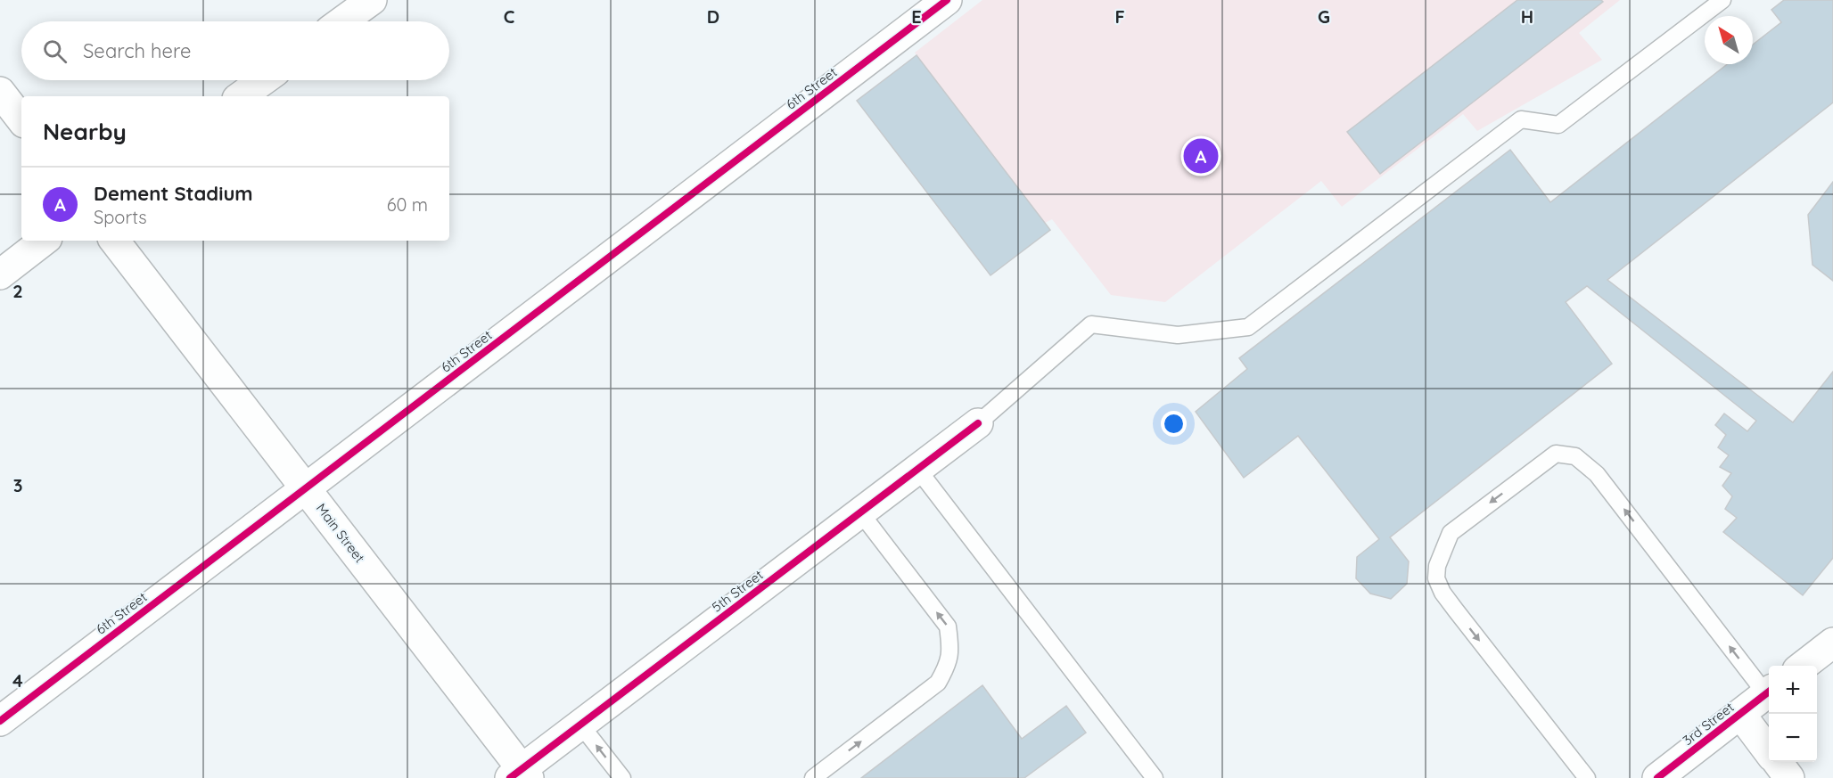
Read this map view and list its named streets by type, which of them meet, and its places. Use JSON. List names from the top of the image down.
{
  "streets": {
    "street": [
      "6th Street",
      "Main Street",
      "5th Street",
      "3rd Street"
    ]
  },
  "crossings": [
    ["6th Street", "Main Street"],
    ["Main Street", "5th Street"]
  ],
  "north": "top left",
  "page": {
    "search": "Search here",
    "heading": "Nearby",
    "pins": "A",
    "list": [
      {
        "mark": "A",
        "name": "Dement Stadium",
        "note": "Sports",
        "value": "60 m"
      }
    ],
    "map_buttons": ["+", "−"]
  },
  "grid": {
    "columns": [
      "C",
      "D",
      "E",
      "F",
      "G",
      "H"
    ],
    "rows": ["2", "3", "4"]
  }
}
